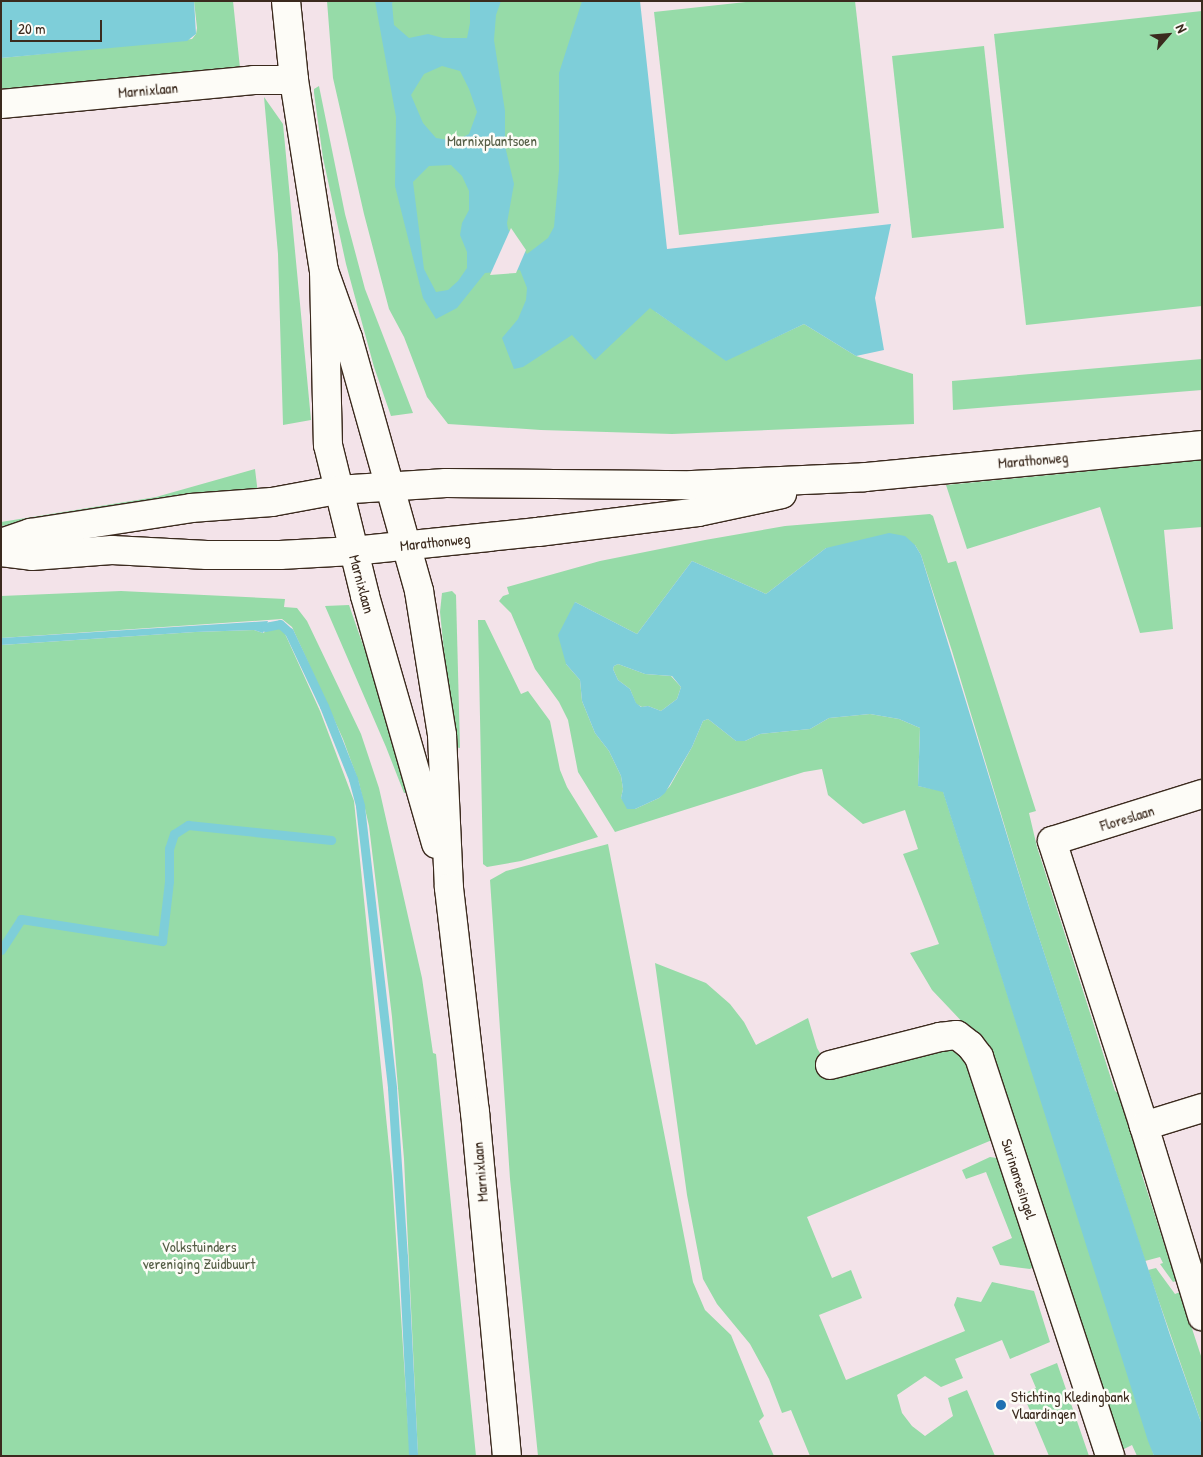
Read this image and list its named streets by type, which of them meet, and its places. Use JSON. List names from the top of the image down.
{
  "streets": {
    "street": [
      "Marnixlaan",
      "Marathonweg",
      "Floreslaan",
      "Surinamesingel"
    ]
  },
  "crossings": [
    ["Marnixlaan", "Marathonweg"]
  ],
  "parks": ["Marnixplantsoen", "Volkstuinders vereniging Zuidbuurt"],
  "places": ["Stichting Kledingbank Vlaardingen"],
  "scale_bar": "20 m",
  "north": "top right"
}
